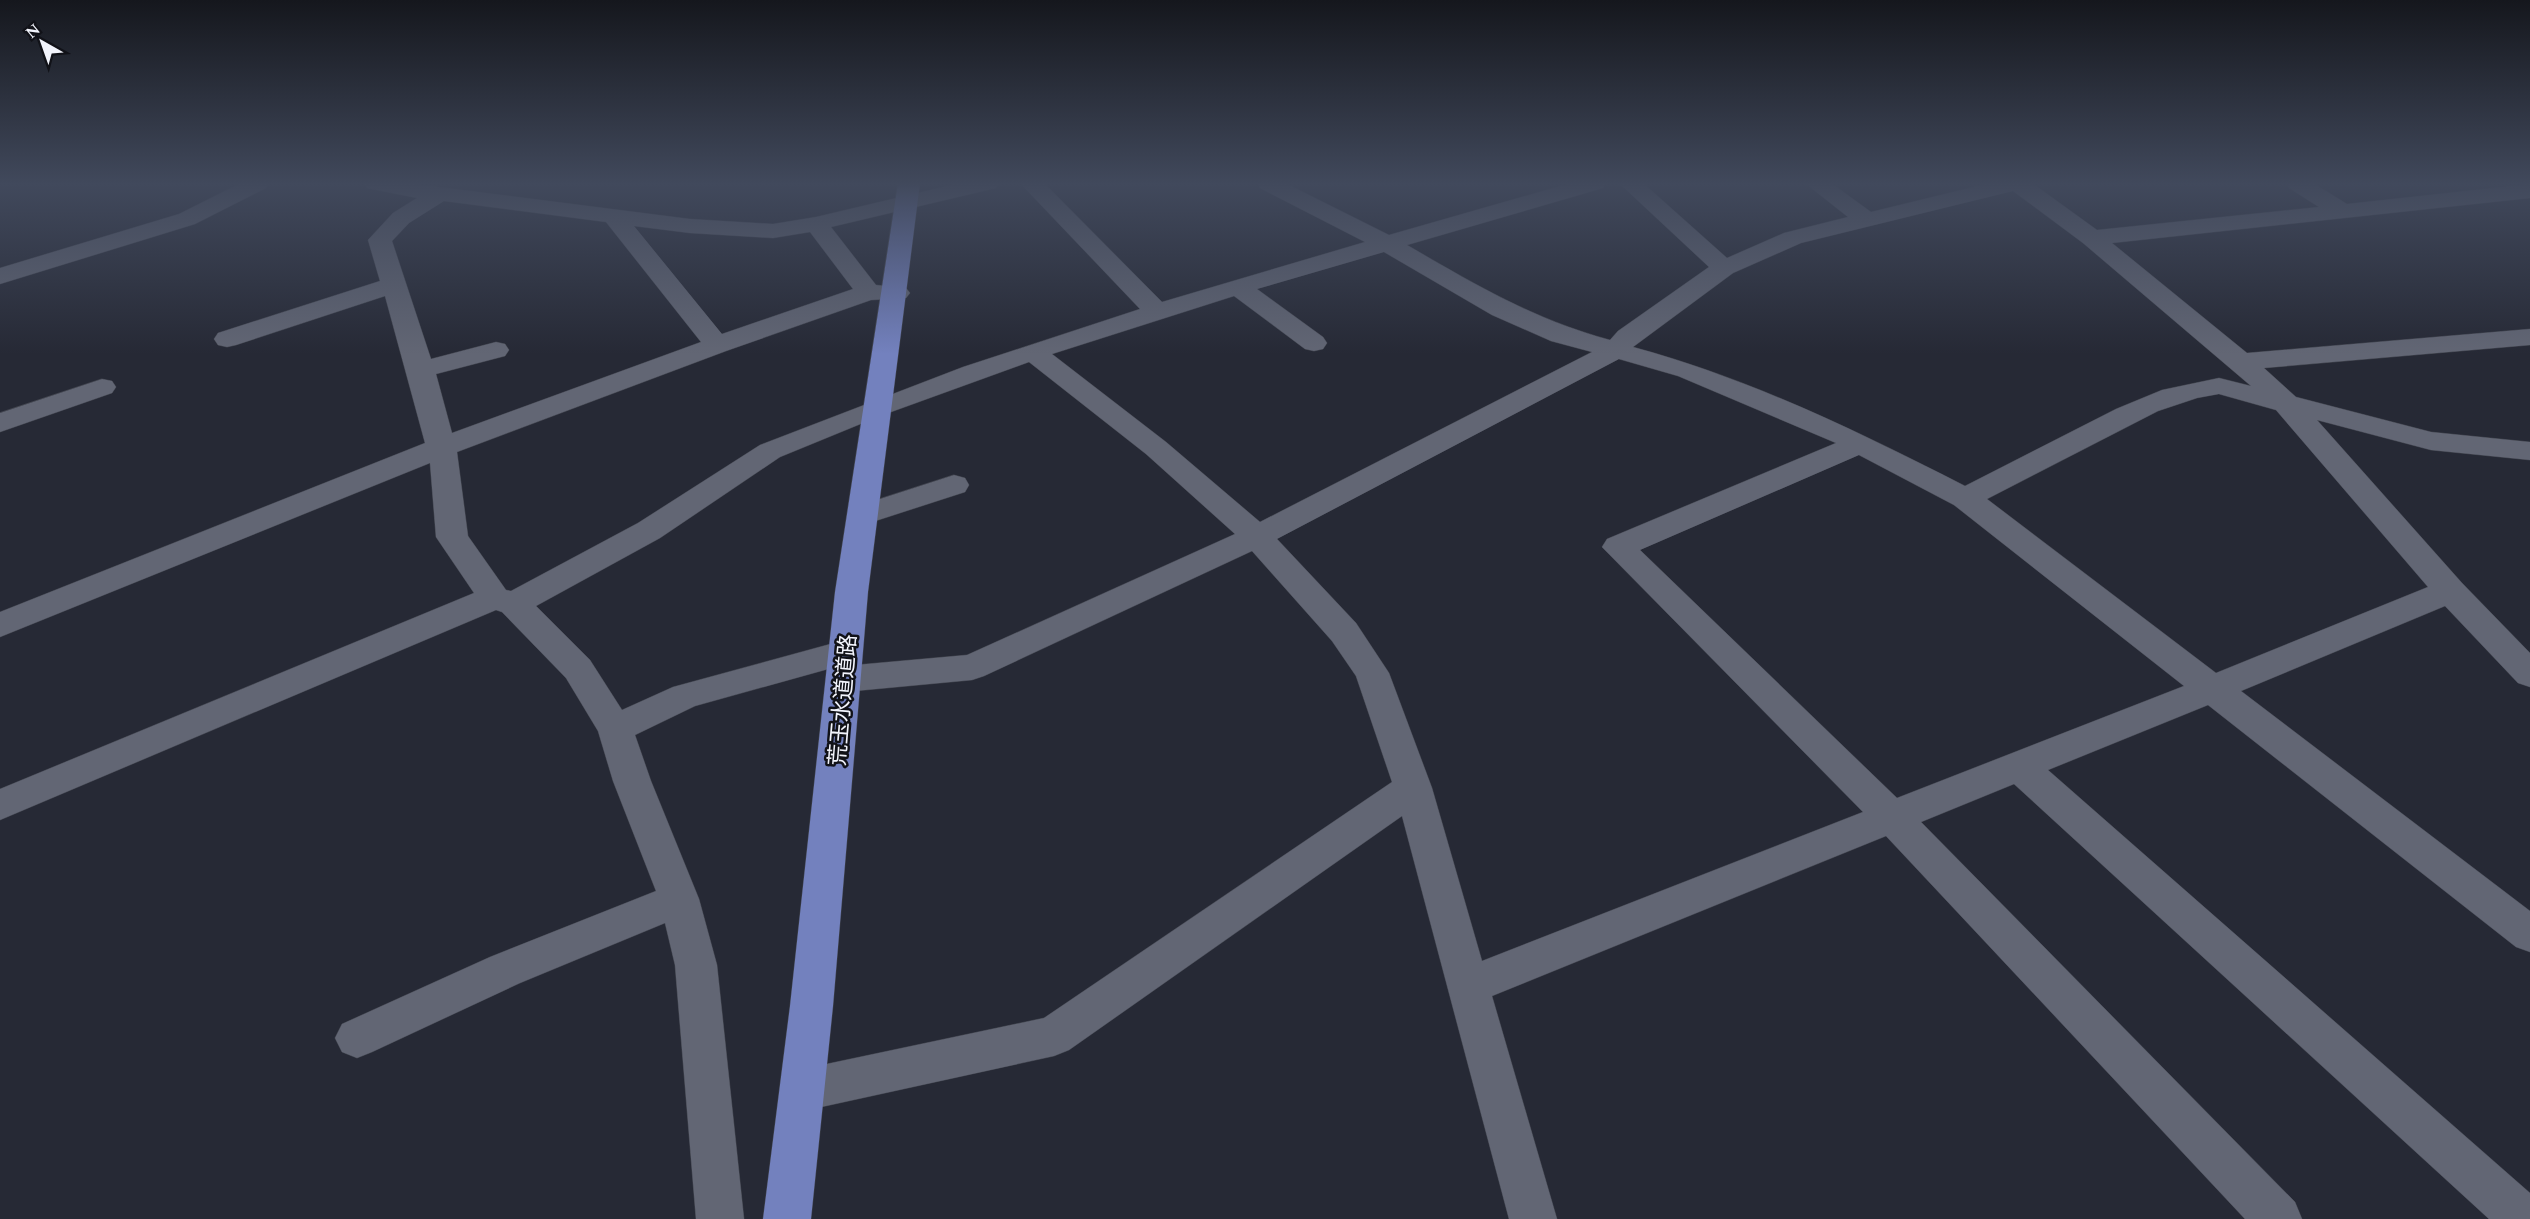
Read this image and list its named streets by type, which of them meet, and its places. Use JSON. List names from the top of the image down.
{
  "streets": {
    "main road": ["荒玉水道道路"]
  },
  "north": "top left"
}
